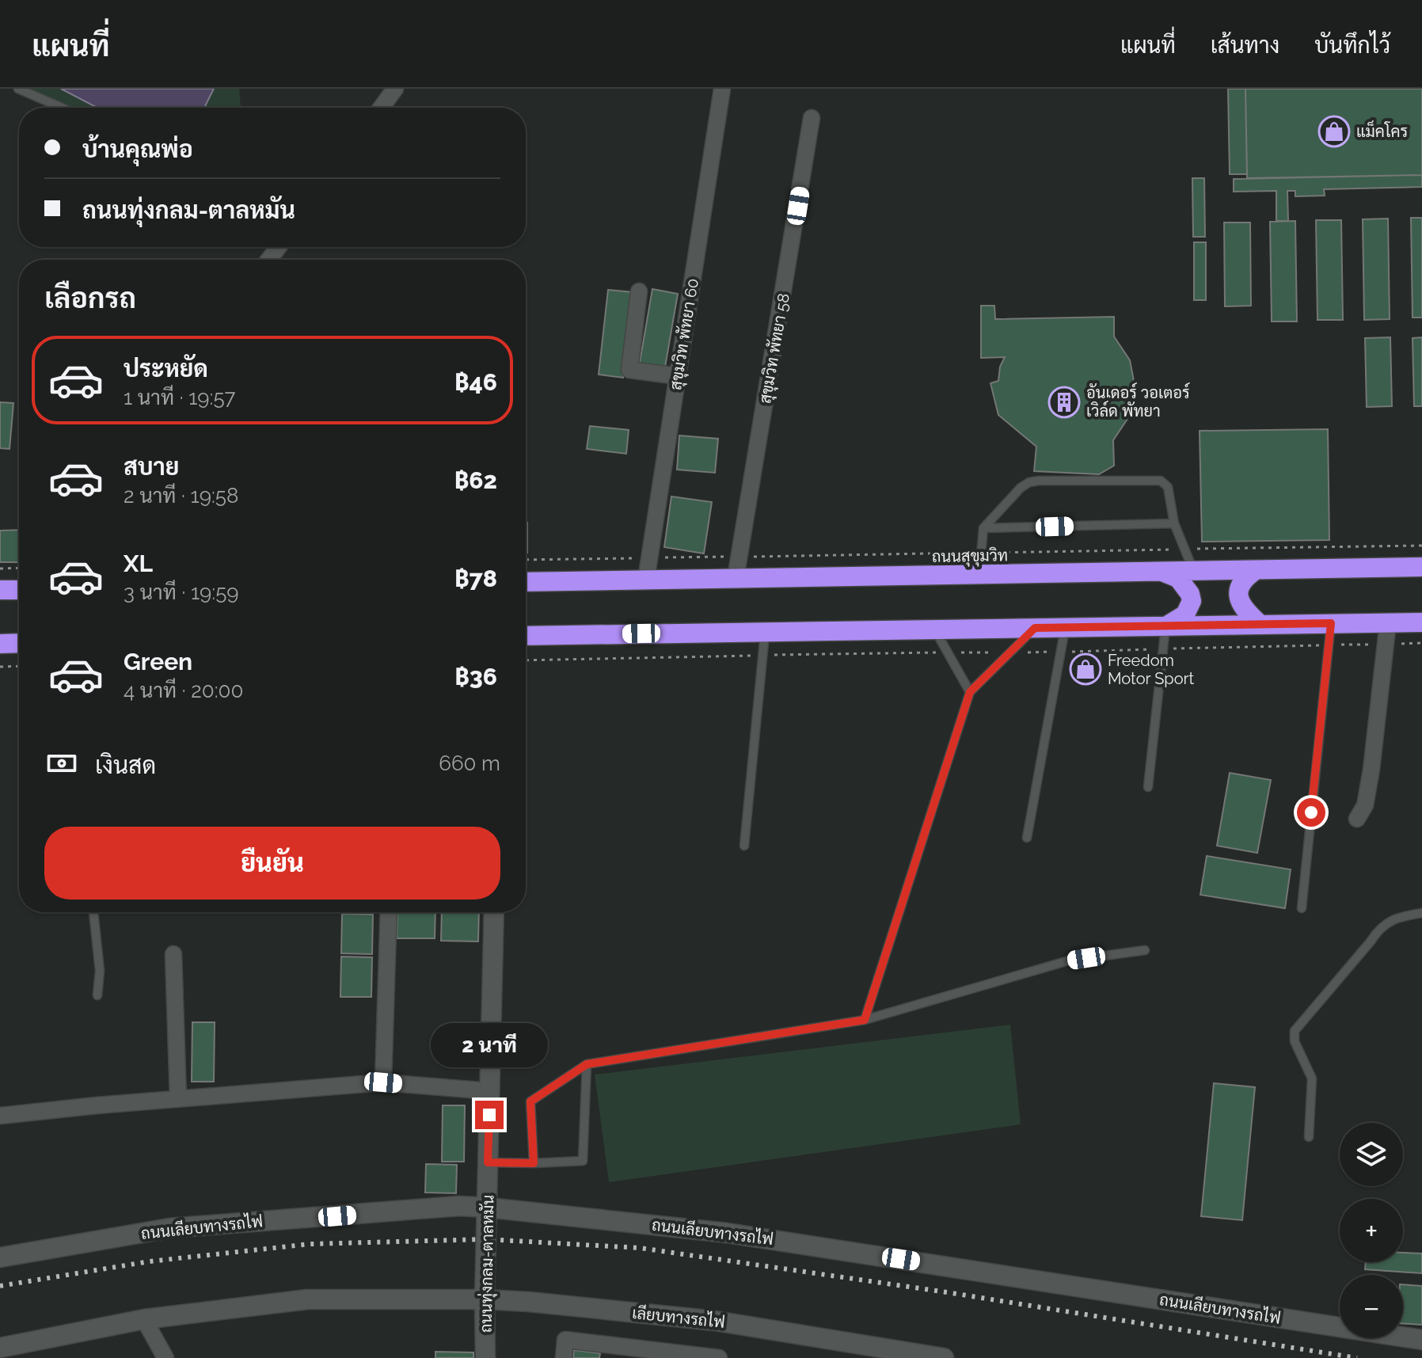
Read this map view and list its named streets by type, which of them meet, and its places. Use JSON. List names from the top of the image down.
{
  "streets": {
    "highway": ["ถนนสุขุมวิท"],
    "street": [
      "สุขุมวิท พัทยา 60",
      "สุขุมวิท พัทยา 58",
      "ถนนเลียบทางรถไฟ",
      "ถนนทุ่งกลม-ตาลหมัน",
      "เลียบทางรถไฟ"
    ]
  },
  "crossings": [
    ["สุขุมวิท พัทยา 60", "ถนนสุขุมวิท"],
    ["สุขุมวิท พัทยา 58", "ถนนสุขุมวิท"],
    ["ถนนเลียบทางรถไฟ", "ถนนทุ่งกลม-ตาลหมัน"],
    ["ถนนทุ่งกลม-ตาลหมัน", "เลียบทางรถไฟ"]
  ],
  "places": {
    "shop": ["แม็คโคร", "Freedom Motor Sport"],
    "building": ["อันเดอร์ วอเตอร์ เวิล์ด พัทยา"]
  },
  "page": {
    "header": "แผนที่",
    "nav": ["แผนที่", "เส้นทาง", "บันทึกไว้"],
    "banner": ["บ้านคุณพ่อ", "ถนนทุ่งกลม-ตาลหมัน"],
    "heading": "เลือกรถ",
    "list": [
      {
        "name": "ประหยัด",
        "note": "1 นาที · 19:57",
        "value": "฿46"
      },
      {
        "name": "สบาย",
        "note": "2 นาที · 19:58",
        "value": "฿62"
      },
      {
        "name": "XL",
        "note": "3 นาที · 19:59",
        "value": "฿78"
      },
      {
        "name": "Green",
        "note": "4 นาที · 20:00",
        "value": "฿36"
      }
    ],
    "pay": ["เงินสด", "660 m"],
    "buttons": "ยืนยัน",
    "bubble": "2 นาที",
    "map_buttons": ["+", "−"]
  }
}
